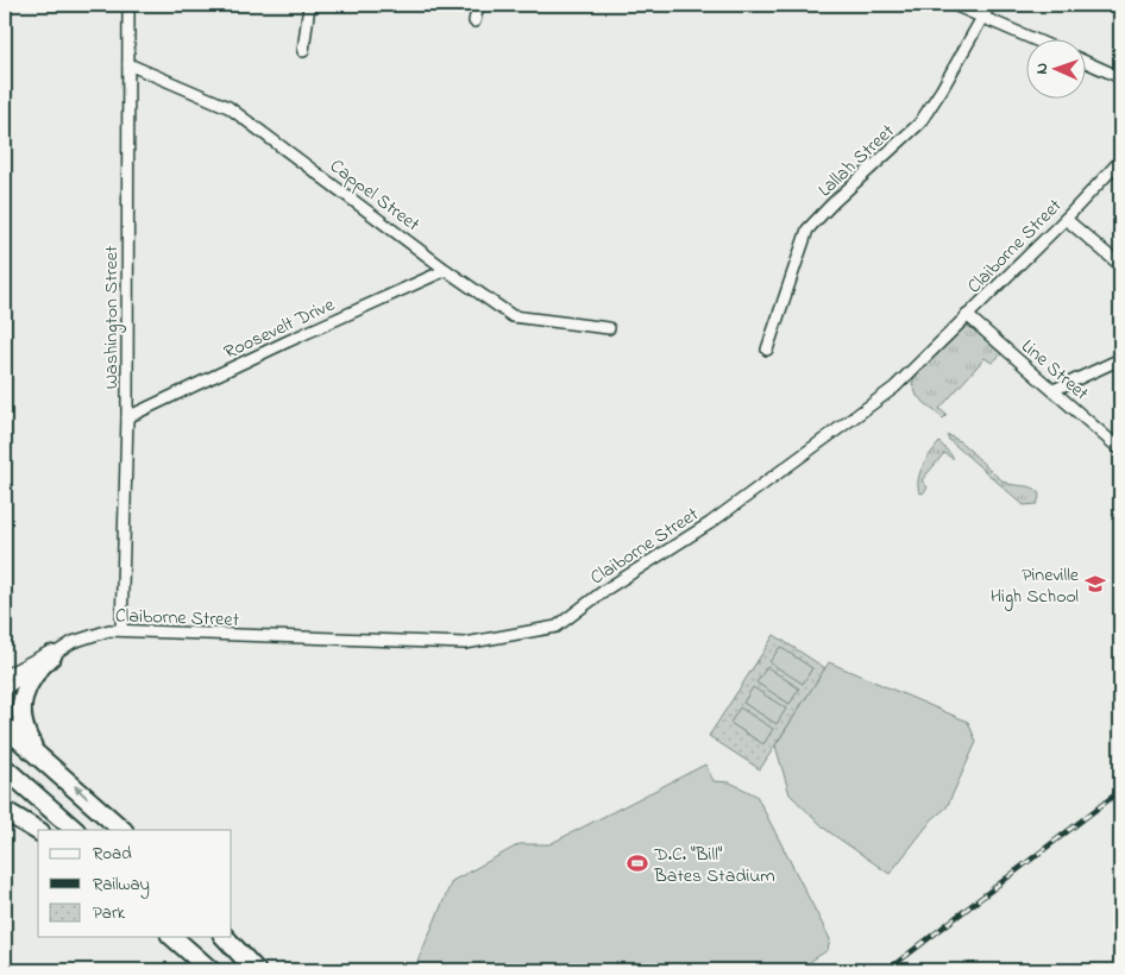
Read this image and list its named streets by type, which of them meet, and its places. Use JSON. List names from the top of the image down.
{
  "streets": {
    "street": [
      "Lallah Street",
      "Cappel Street",
      "Claiborne Street",
      "Washington Street",
      "Roosevelt Drive",
      "Line Street"
    ]
  },
  "crossings": [
    ["Cappel Street", "Washington Street"],
    ["Cappel Street", "Roosevelt Drive"],
    ["Claiborne Street", "Washington Street"],
    ["Claiborne Street", "Line Street"],
    ["Washington Street", "Roosevelt Drive"]
  ],
  "places": {
    "school or university": ["Pineville High School"],
    "sports": ["D.C. \"Bill\" Bates Stadium"]
  },
  "legend": ["Road", "Railway", "Park"],
  "north": "left"
}
